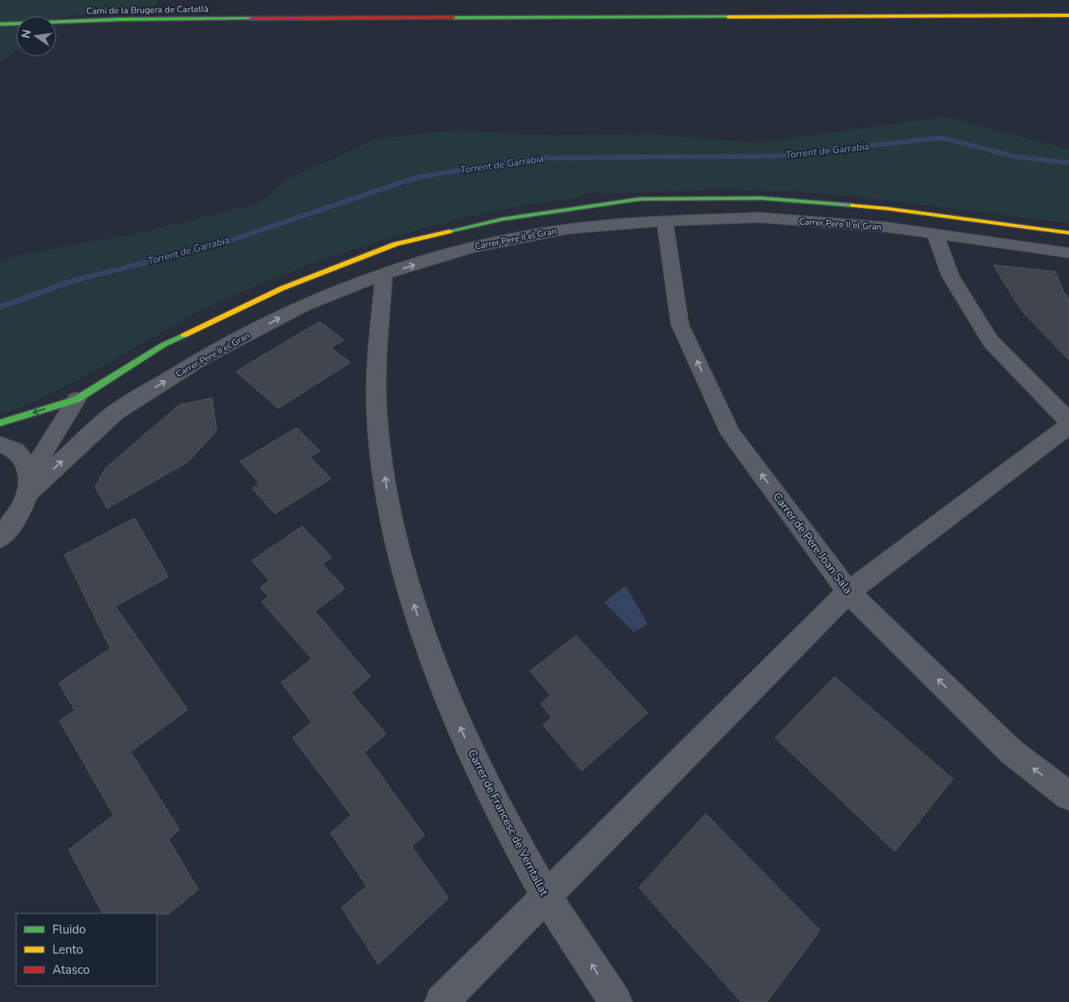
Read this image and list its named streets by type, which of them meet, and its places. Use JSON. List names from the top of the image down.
{
  "streets": {
    "street": [
      "Camí de la Brugera de Cartellà",
      "Carrer Pere II el Gran",
      "Carrer de Pere Joan Sala",
      "Carrer de Francesc de Verntallat"
    ]
  },
  "crossings": [
    ["Carrer Pere II el Gran", "Carrer de Pere Joan Sala"],
    ["Carrer Pere II el Gran", "Carrer de Francesc de Verntallat"]
  ],
  "one_way": ["Carrer de Pere Joan Sala", "Carrer de Francesc de Verntallat"],
  "water": ["Torrent de Garrabia"],
  "legend": ["Fluido", "Lento", "Atasco"],
  "north": "left"
}
